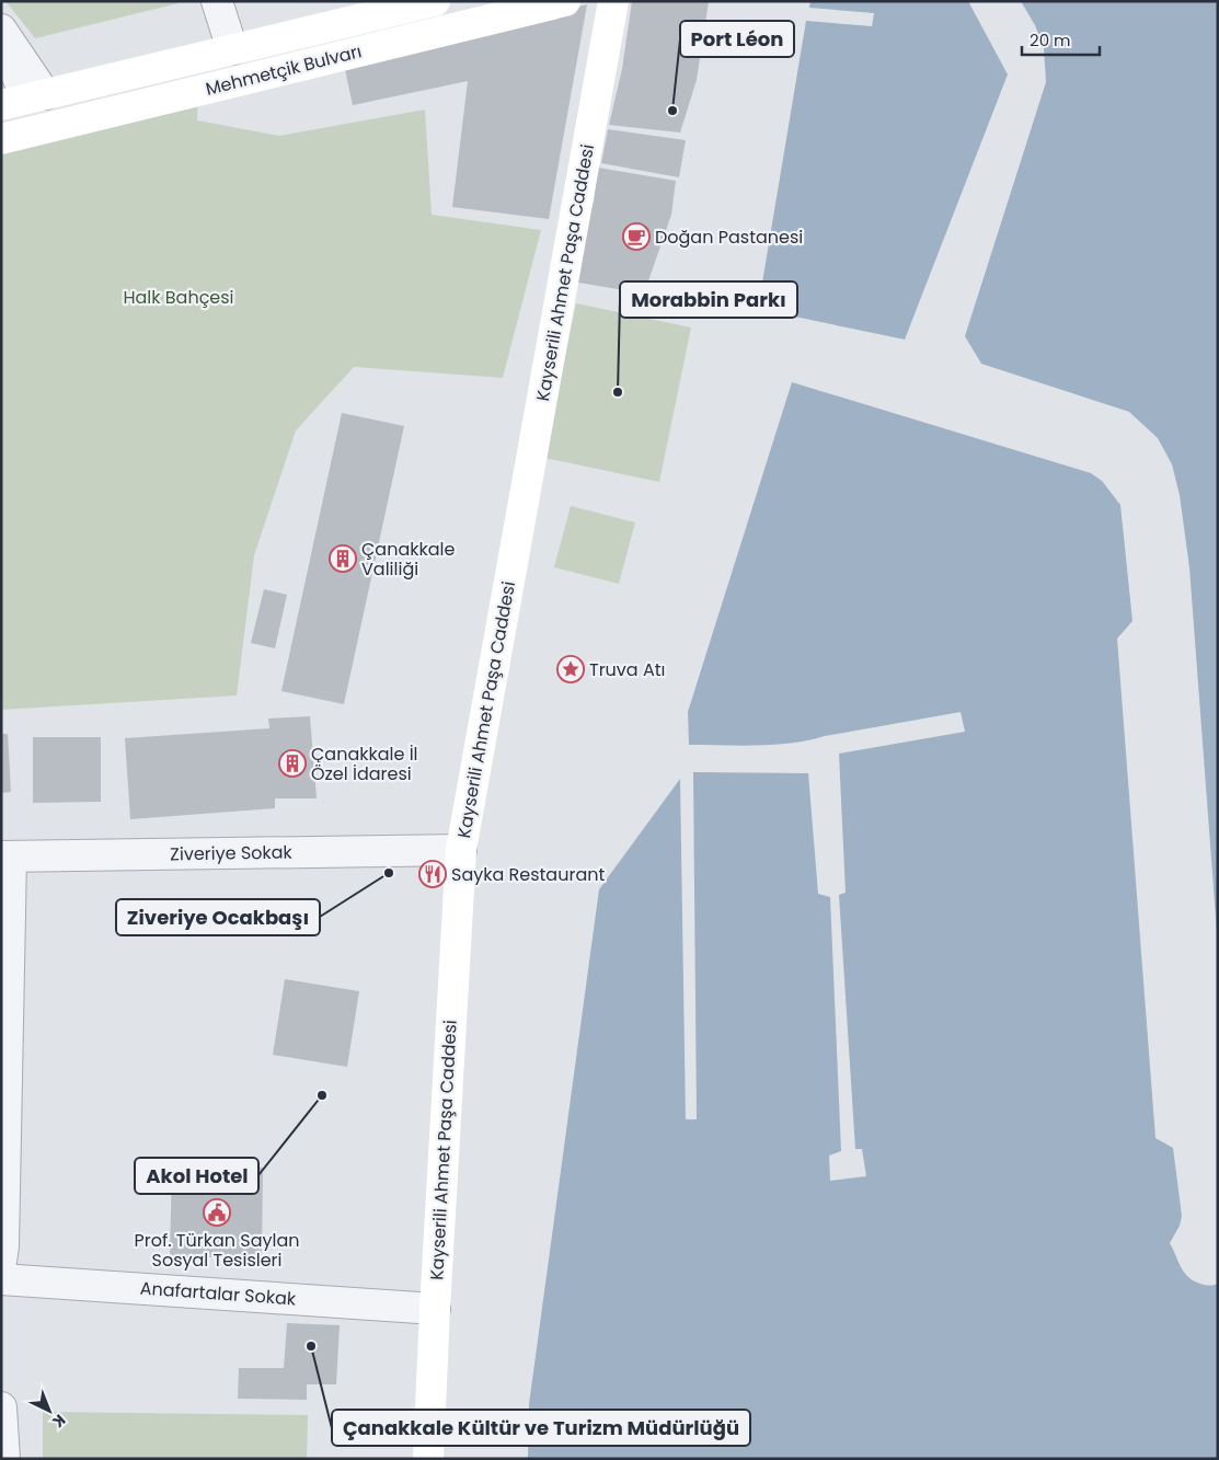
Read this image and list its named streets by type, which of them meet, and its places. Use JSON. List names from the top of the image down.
{
  "streets": {
    "main road": ["Mehmetçik Bulvarı", "Kayserili Ahmet Paşa Caddesi"],
    "street": ["Ziveriye Sokak", "Anafartalar Sokak"]
  },
  "crossings": [
    ["Kayserili Ahmet Paşa Caddesi", "Ziveriye Sokak"],
    ["Kayserili Ahmet Paşa Caddesi", "Anafartalar Sokak"]
  ],
  "parks": ["Halk Bahçesi"],
  "places": {
    "other": [
      "Port Léon",
      "Morabbin Parkı",
      "Ziveriye Ocakbaşı",
      "Akol Hotel",
      "Çanakkale Kültür ve Turizm Müdürlüğü"
    ],
    "cafe": ["Doğan Pastanesi"],
    "building": ["Çanakkale Valiliği", "Çanakkale İl Özel İdaresi"],
    "place": ["Truva Atı"],
    "restaurant": ["Sayka Restaurant"],
    "public building": ["Prof. Türkan Saylan Sosyal Tesisleri"]
  },
  "scale_bar": "20 m",
  "north": "bottom right"
}
